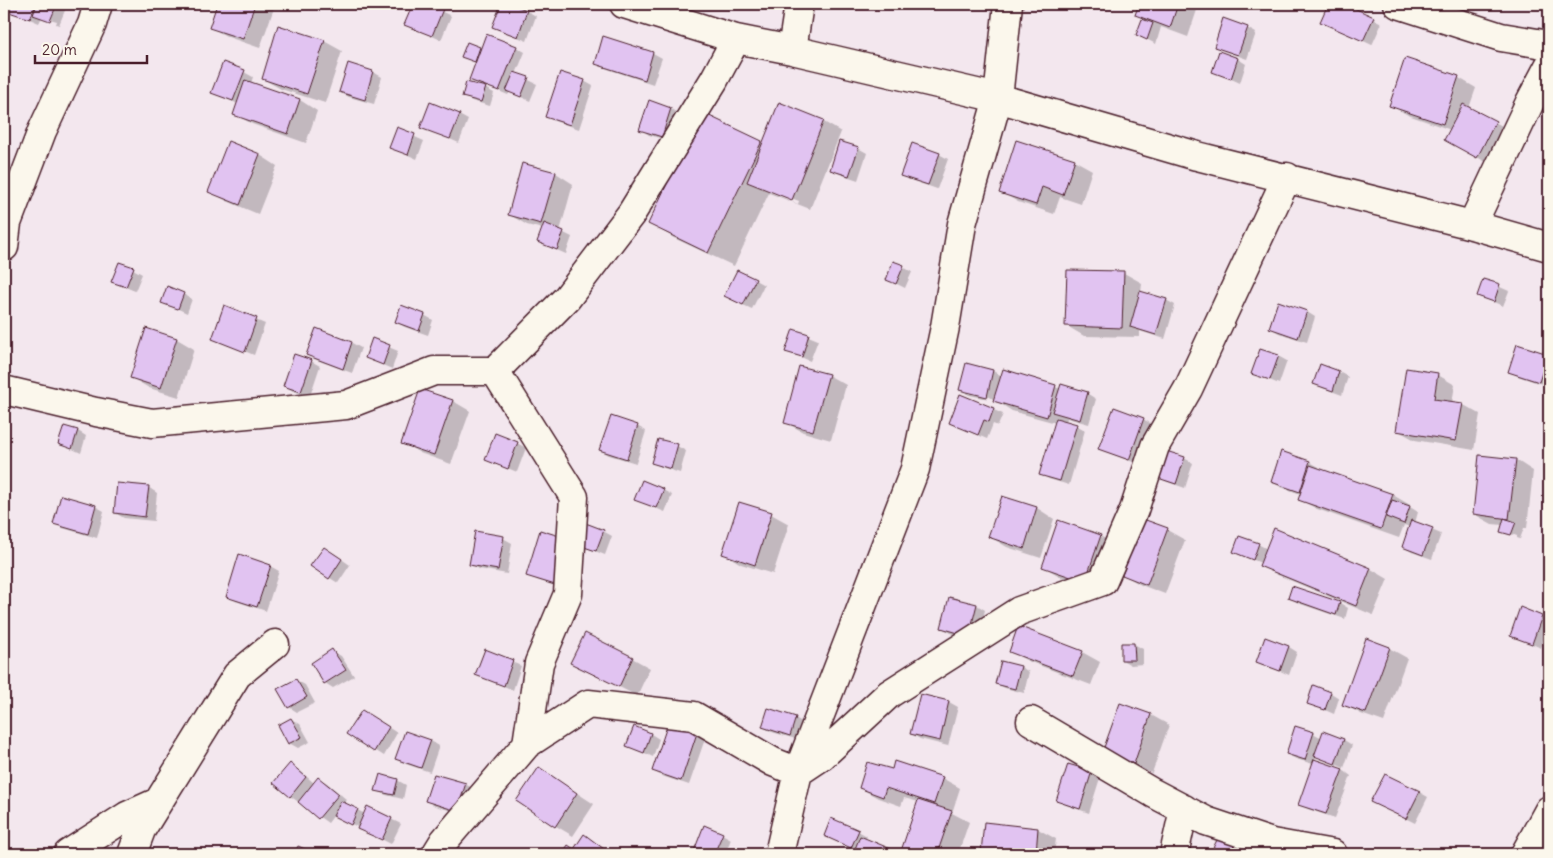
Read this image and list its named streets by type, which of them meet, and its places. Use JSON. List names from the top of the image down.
{
  "scale_bar": "20 m"
}
